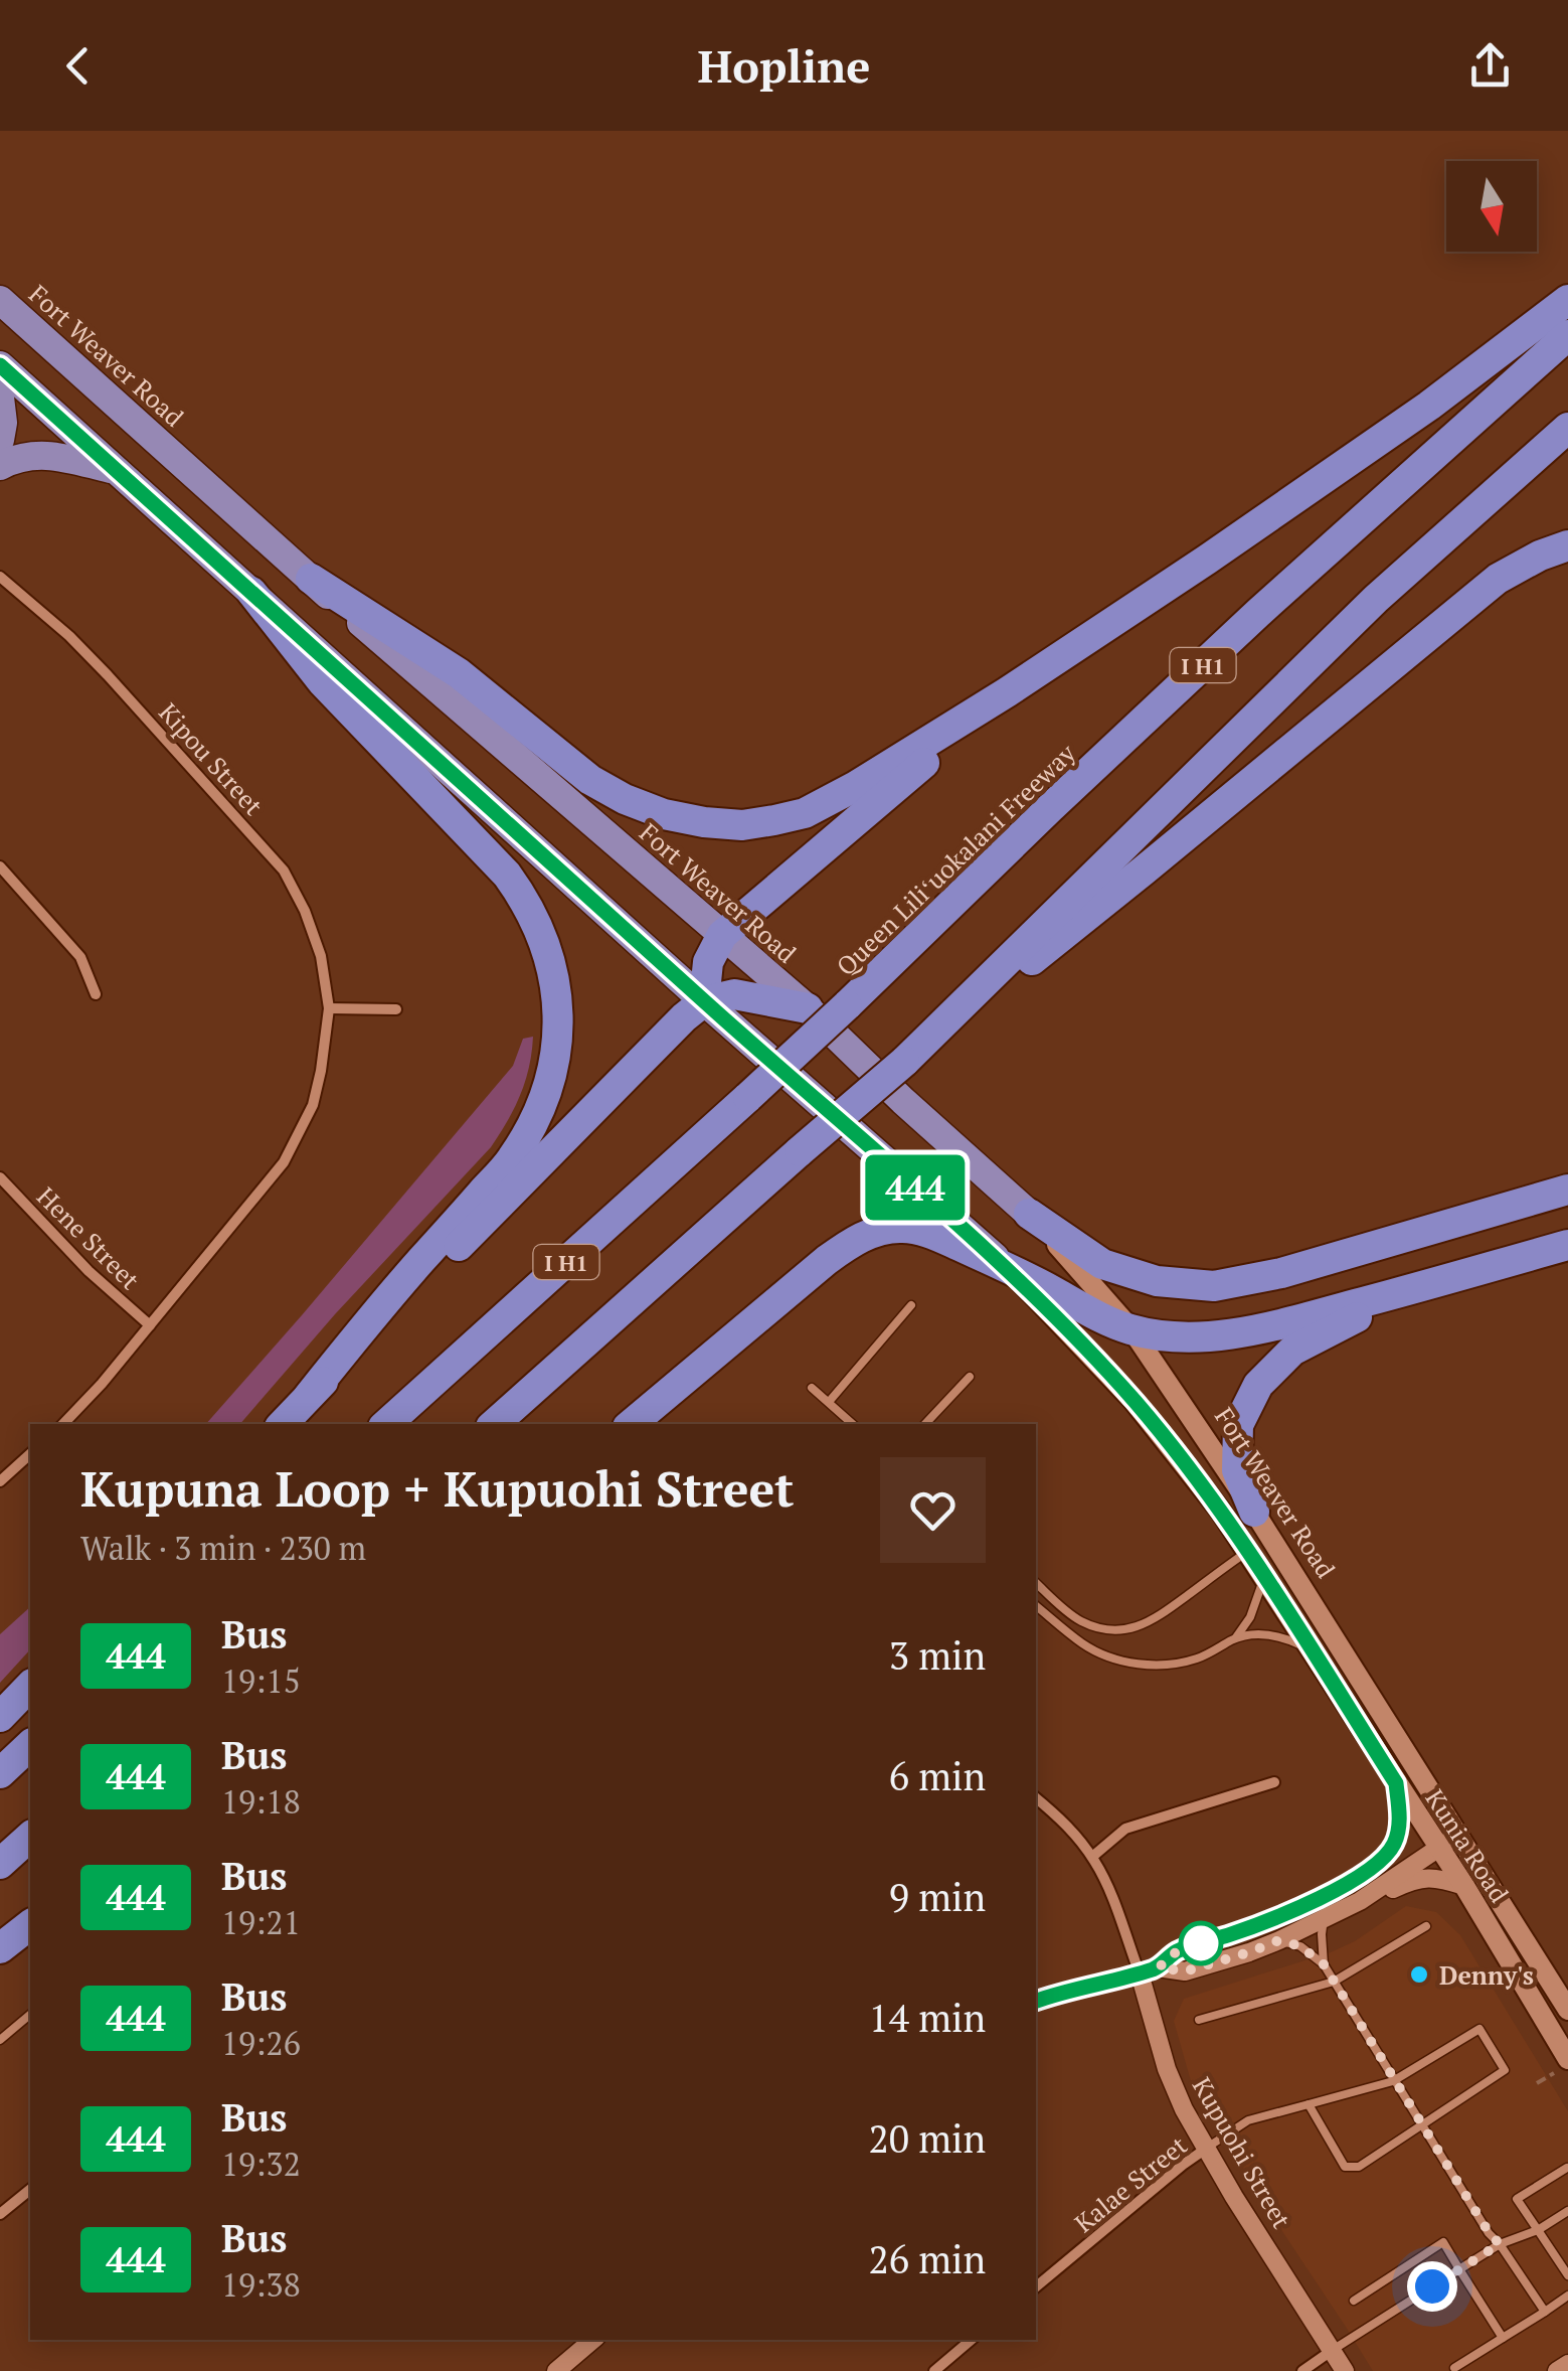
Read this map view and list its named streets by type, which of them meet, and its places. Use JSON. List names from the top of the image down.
{
  "streets": {
    "highway": ["Fort Weaver Road", "I H1", "Queen Liliʻuokalani Freeway"],
    "main road": ["Kunia Road"],
    "street": [
      "Kipou Street",
      "Hene Street",
      "Kupuohi Street",
      "Kalae Street"
    ]
  },
  "crossings": [
    ["Fort Weaver Road", "Kunia Road"],
    ["Kipou Street", "Hene Street"],
    ["Kupuohi Street", "Kalae Street"]
  ],
  "places": ["Denny's"],
  "lines": ["bus line 444"],
  "north": "bottom",
  "page": {
    "header": "Hopline",
    "on_map": "444",
    "heading": ["Kupuna Loop + Kupuohi Street", "Walk · 3 min · 230 m"],
    "list": [
      {
        "mark": "444",
        "name": "Bus",
        "note": "19:15",
        "value": "3 min"
      },
      {
        "mark": "444",
        "name": "Bus",
        "note": "19:18",
        "value": "6 min"
      },
      {
        "mark": "444",
        "name": "Bus",
        "note": "19:21",
        "value": "9 min"
      },
      {
        "mark": "444",
        "name": "Bus",
        "note": "19:26",
        "value": "14 min"
      },
      {
        "mark": "444",
        "name": "Bus",
        "note": "19:32",
        "value": "20 min"
      },
      {
        "mark": "444",
        "name": "Bus",
        "note": "19:38",
        "value": "26 min"
      }
    ]
  }
}
